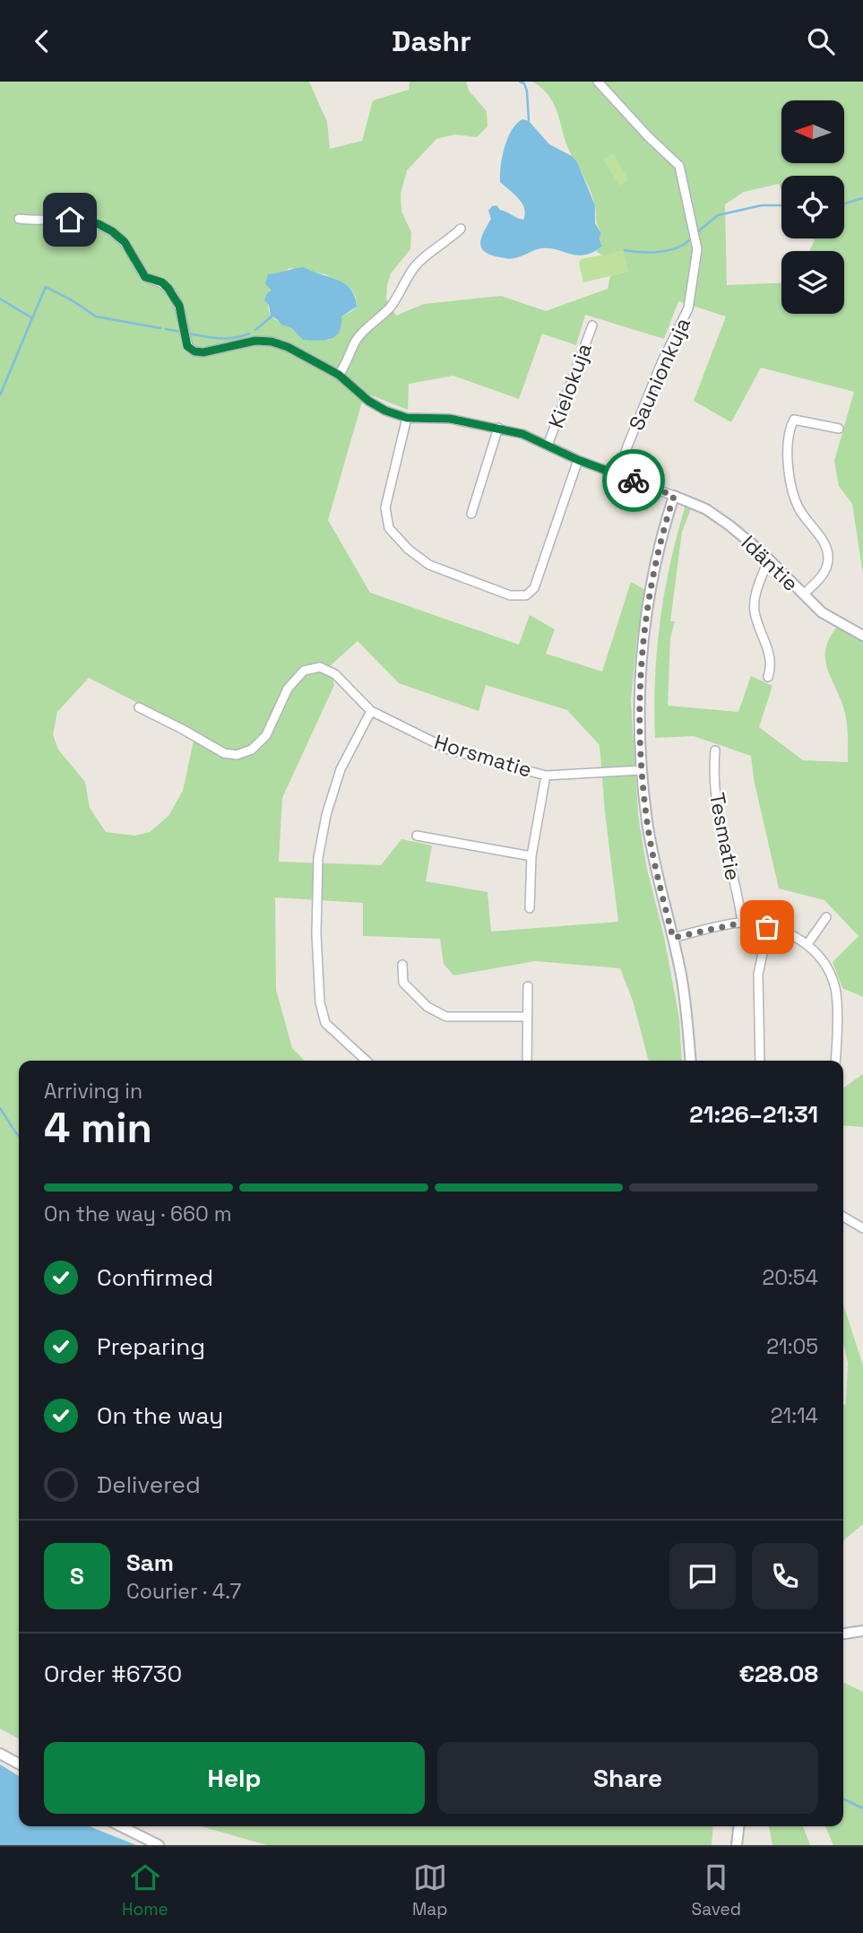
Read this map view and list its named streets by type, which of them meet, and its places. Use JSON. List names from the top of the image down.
{
  "streets": {
    "street": [
      "Saunionkuja",
      "Kielokuja",
      "Idäntie",
      "Horsmatie",
      "Tesmatie"
    ]
  },
  "north": "left",
  "page": {
    "header": "Dashr",
    "heading": ["4 min", "Arriving in", "21:26–21:31"],
    "panel": [
      "Sam",
      "Courier · 4.7",
      "Order #6730",
      "€28.08"
    ],
    "bar": "On the way · 660 m",
    "list": [
      ["Confirmed", "20:54"],
      ["Preparing", "21:05"],
      ["On the way", "21:14"],
      "Delivered"
    ],
    "round": "S",
    "buttons": ["Help", "Share"],
    "tabs": ["Home", "Map", "Saved"]
  }
}
